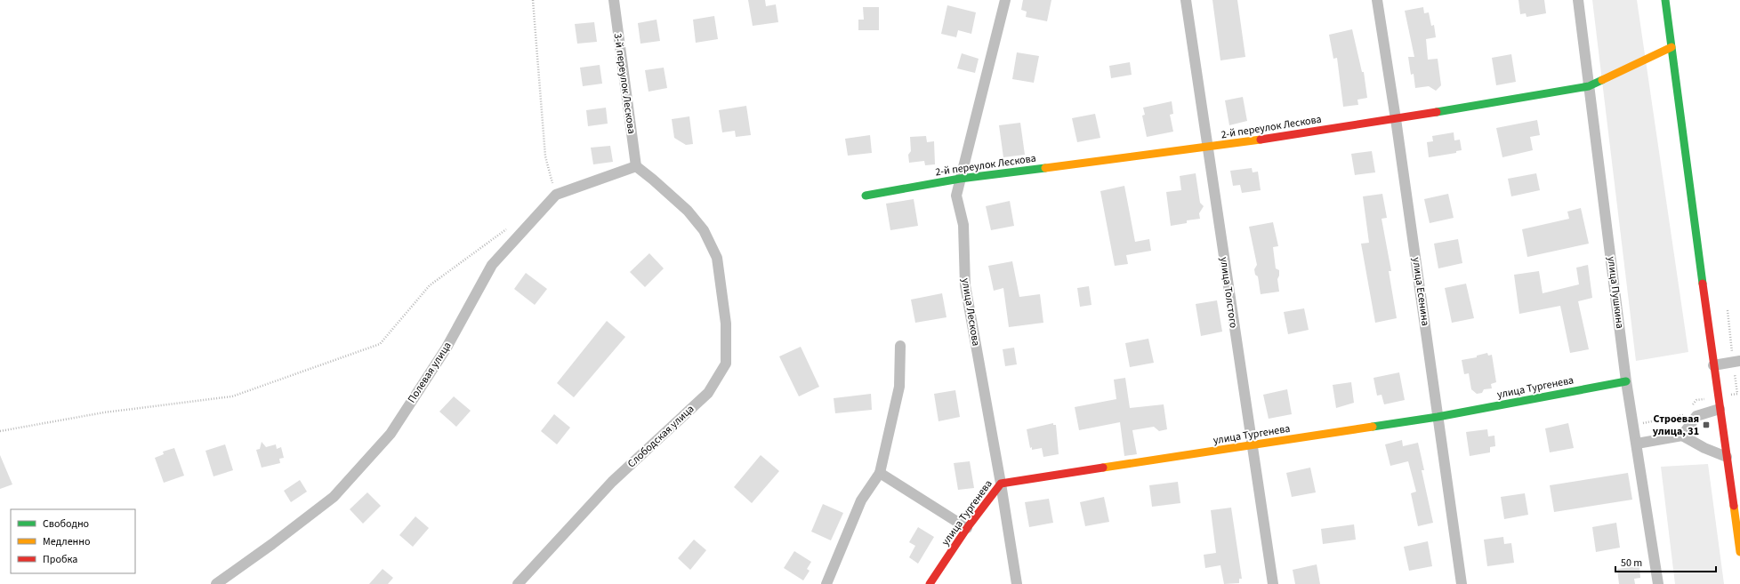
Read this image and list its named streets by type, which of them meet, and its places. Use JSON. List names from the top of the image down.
{
  "streets": {
    "street": [
      "3-й переулок Лескова",
      "2-й переулок Лескова",
      "улица Есенина",
      "улица Толстого",
      "улица Пушкина",
      "улица Лескова",
      "Полевая улица",
      "улица Тургенева",
      "Слободская улица"
    ]
  },
  "crossings": [
    ["3-й переулок Лескова", "Полевая улица"],
    ["3-й переулок Лескова", "Слободская улица"],
    ["2-й переулок Лескова", "улица Есенина"],
    ["2-й переулок Лескова", "улица Толстого"],
    ["2-й переулок Лескова", "улица Пушкина"],
    ["2-й переулок Лескова", "улица Лескова"],
    ["улица Есенина", "улица Тургенева"],
    ["улица Толстого", "улица Тургенева"],
    ["улица Пушкина", "улица Тургенева"],
    ["улица Лескова", "улица Тургенева"],
    ["Полевая улица", "Слободская улица"]
  ],
  "places": {
    "transit": ["Строевая улица, 31"]
  },
  "legend": ["Свободно", "Медленно", "Пробка"],
  "scale_bar": "50 m"
}
